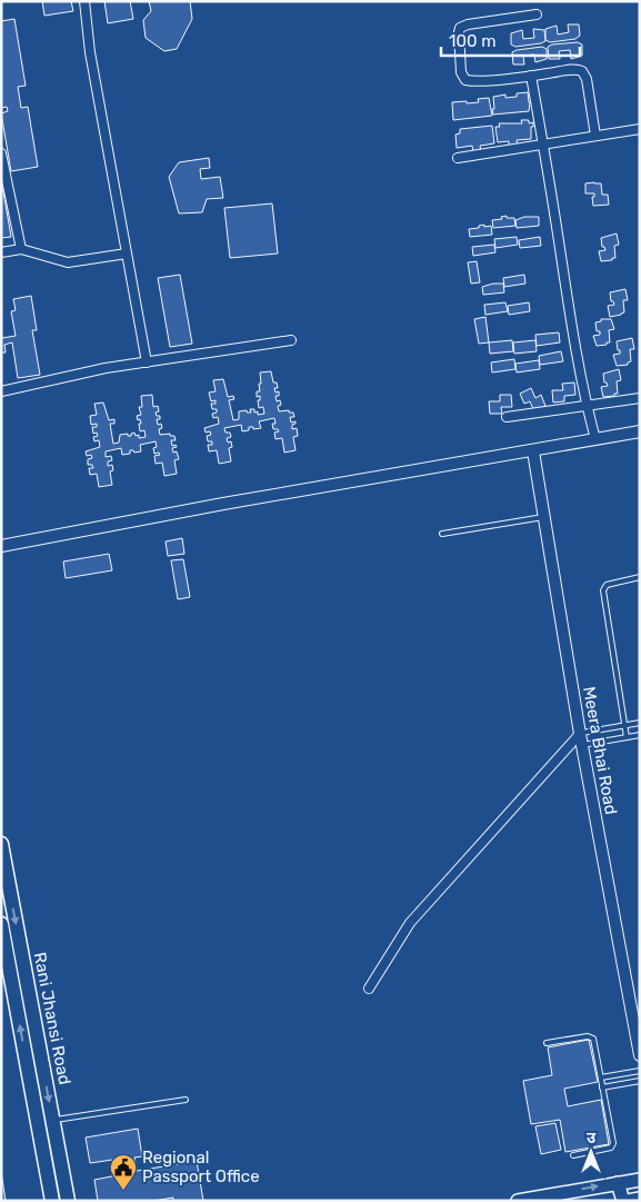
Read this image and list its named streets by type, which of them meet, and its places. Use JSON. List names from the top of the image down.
{
  "streets": {
    "highway": ["Rani Jhansi Road"],
    "street": ["Meera Bhai Road"]
  },
  "places": {
    "public building": ["Regional Passport Office"]
  },
  "scale_bar": "100 m",
  "north": "top"
}
